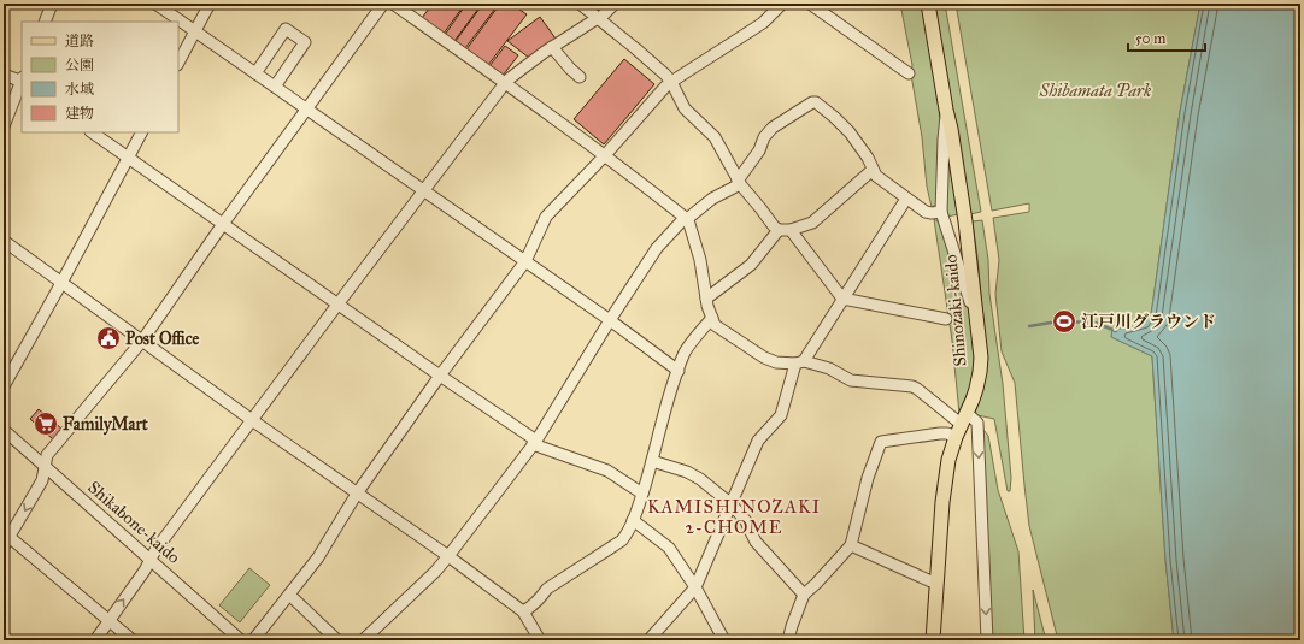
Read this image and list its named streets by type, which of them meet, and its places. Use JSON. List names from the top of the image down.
{
  "streets": {
    "main road": ["Shinozaki-kaido"],
    "street": ["Shikabone-kaido"]
  },
  "districts": ["KAMISHINOZAKI 2-CHOME"],
  "parks": ["Shibamata Park"],
  "places": {
    "sports": ["江戸川グラウンド"],
    "public building": ["Post Office"],
    "supermarket": ["FamilyMart"]
  },
  "legend": [
    "道路",
    "公園",
    "水域",
    "建物"
  ],
  "scale_bar": "50 m"
}
